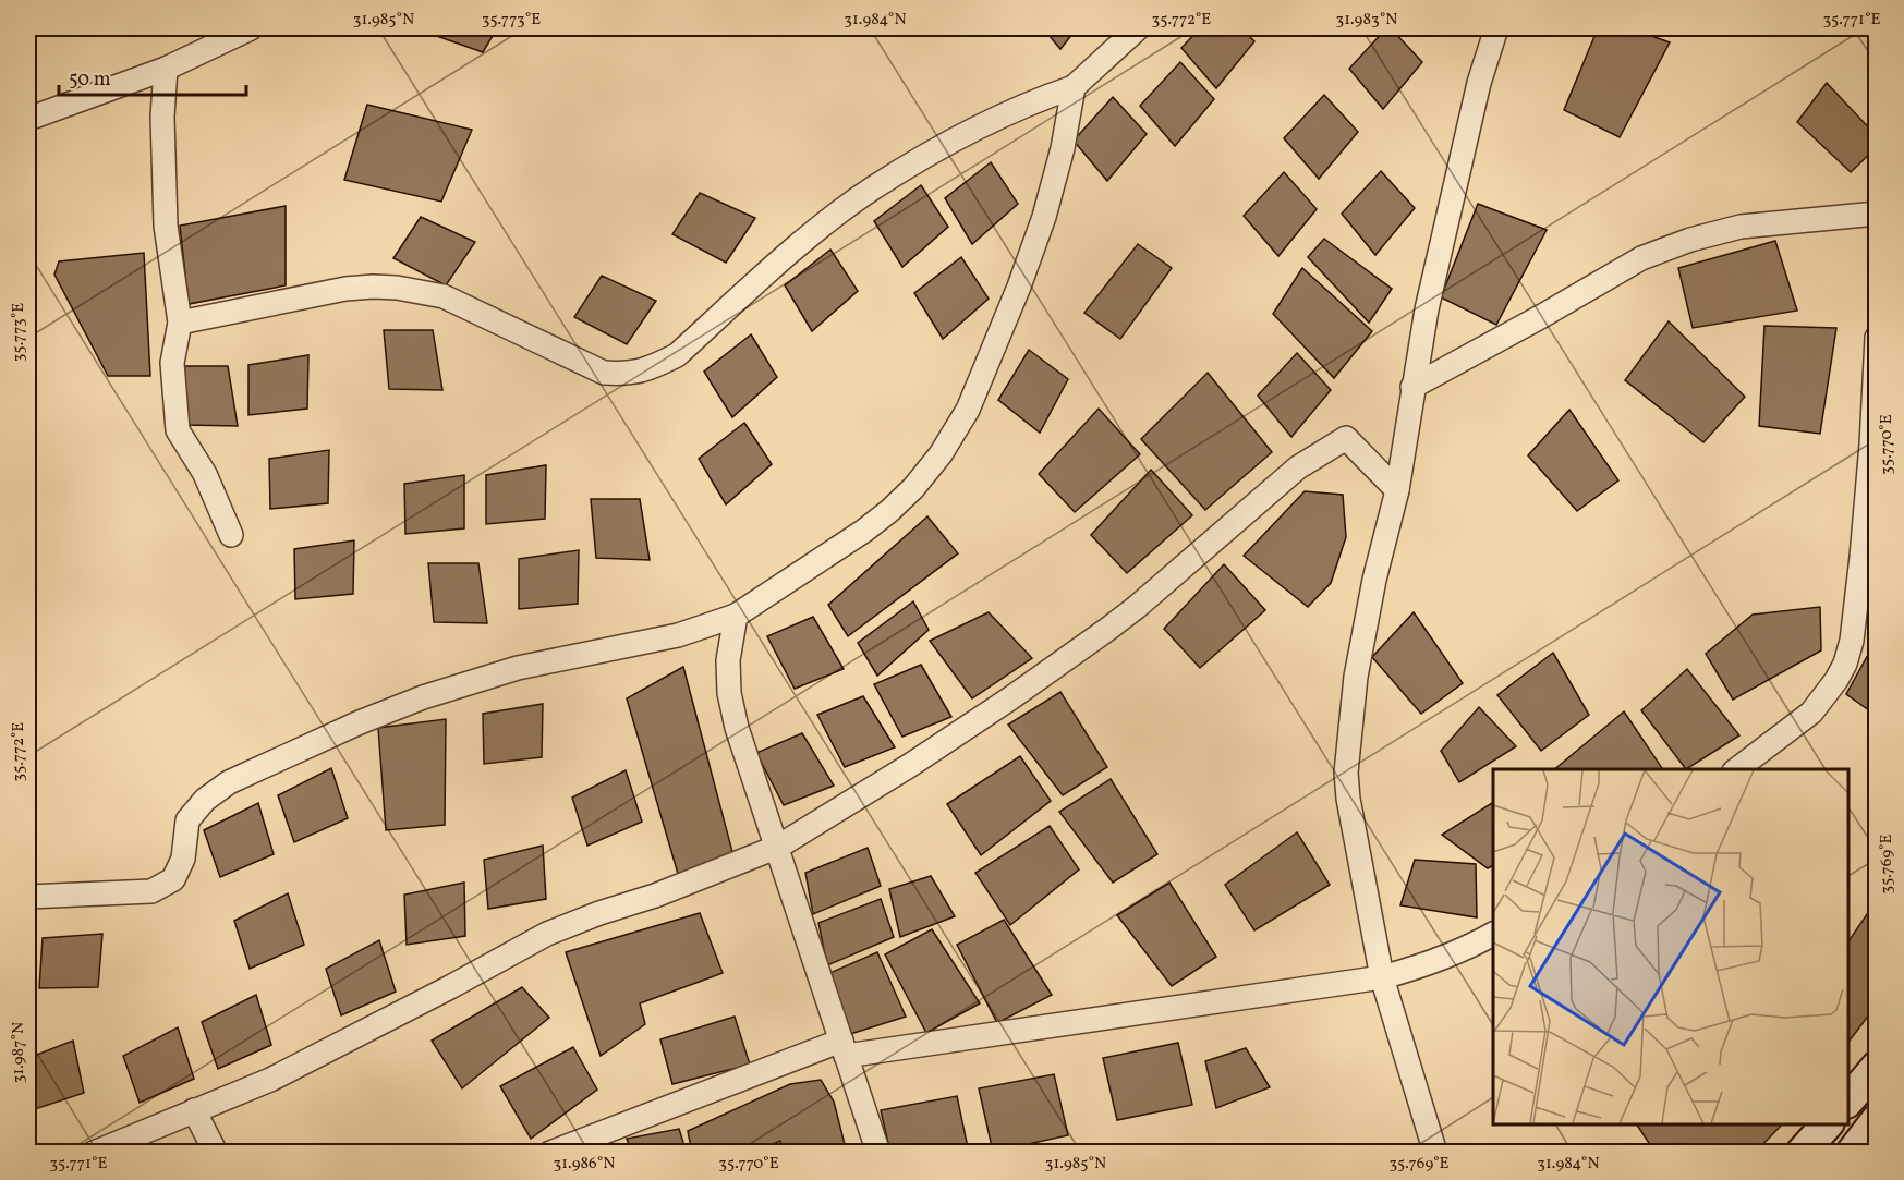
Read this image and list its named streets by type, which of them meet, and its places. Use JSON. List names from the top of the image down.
{
  "scale_bar": "50 m",
  "coordinates": [
    "31.985°N",
    "35.773°E",
    "31.984°N",
    "35.772°E",
    "31.983°N",
    "35.771°E",
    "35.770°E",
    "35.769°E",
    "31.987°N",
    "31.986°N"
  ]
}
